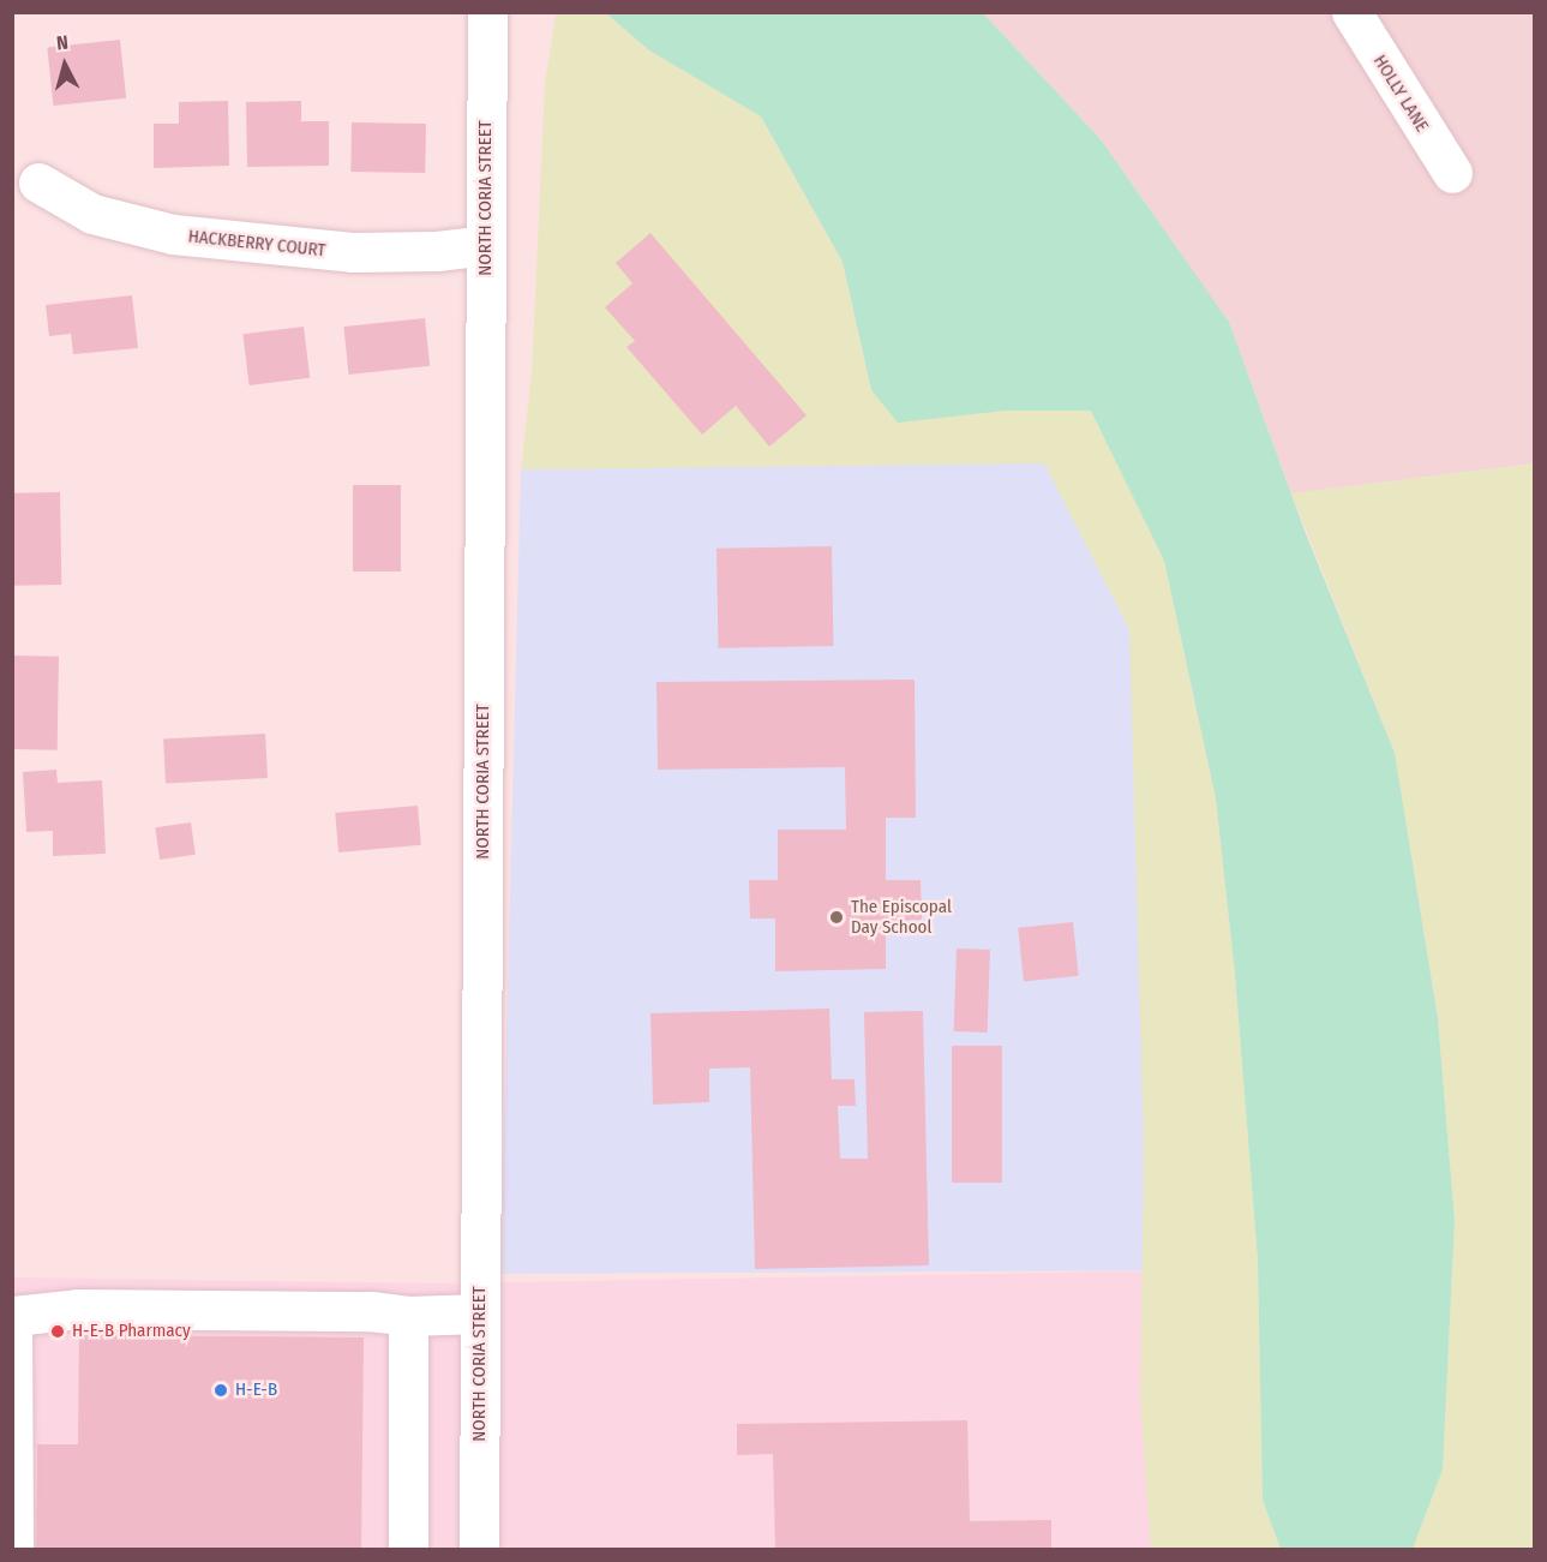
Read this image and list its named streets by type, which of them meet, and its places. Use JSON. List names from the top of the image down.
{
  "streets": {
    "street": ["HOLLY LANE", "NORTH CORIA STREET", "HACKBERRY COURT"]
  },
  "crossings": [
    ["NORTH CORIA STREET", "HACKBERRY COURT"]
  ],
  "places": ["The Episcopal Day School", "H-E-B Pharmacy", "H-E-B"],
  "north": "top"
}
